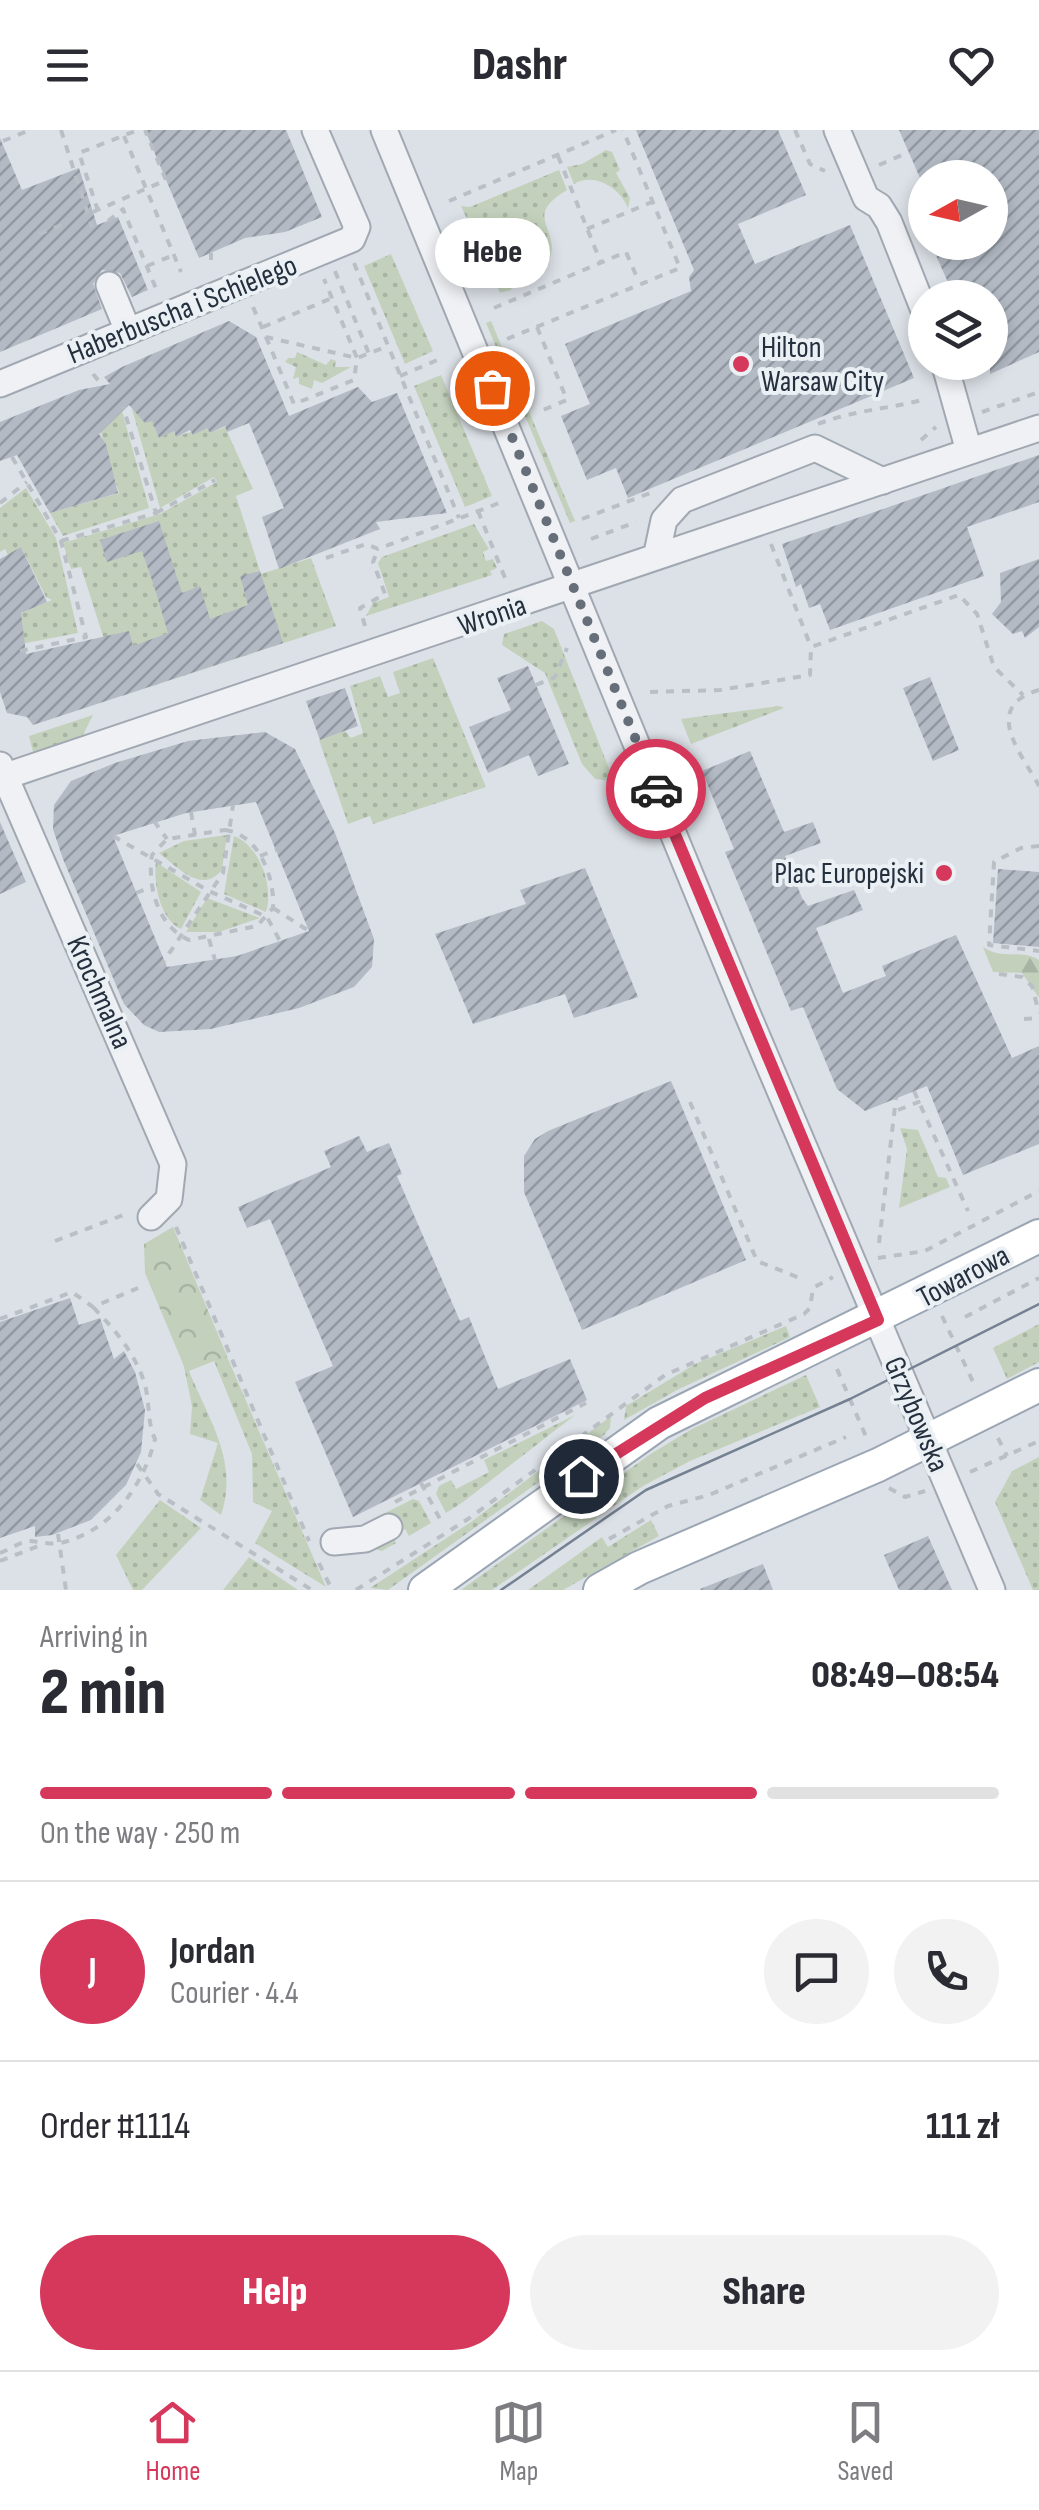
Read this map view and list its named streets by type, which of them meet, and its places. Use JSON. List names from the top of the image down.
{
  "streets": {
    "main road": ["Towarowa"],
    "street": [
      "Haberbuscha i Schielego",
      "Wronia",
      "Krochmalna",
      "Grzybowska"
    ]
  },
  "crossings": [
    ["Wronia", "Krochmalna"],
    ["Wronia", "Grzybowska"],
    ["Towarowa", "Grzybowska"]
  ],
  "places": ["Hilton Warsaw City", "Hebe", "Plac Europejski"],
  "north": "left",
  "page": {
    "header": "Dashr",
    "bubble": "Hebe",
    "heading": ["2 min", "Arriving in", "08:49–08:54"],
    "panel": [
      "Jordan",
      "Courier · 4.4",
      "Order #1114",
      "111 zł"
    ],
    "bar": "On the way · 250 m",
    "round": "J",
    "buttons": ["Help", "Share"],
    "tabs": ["Home", "Map", "Saved"]
  }
}
